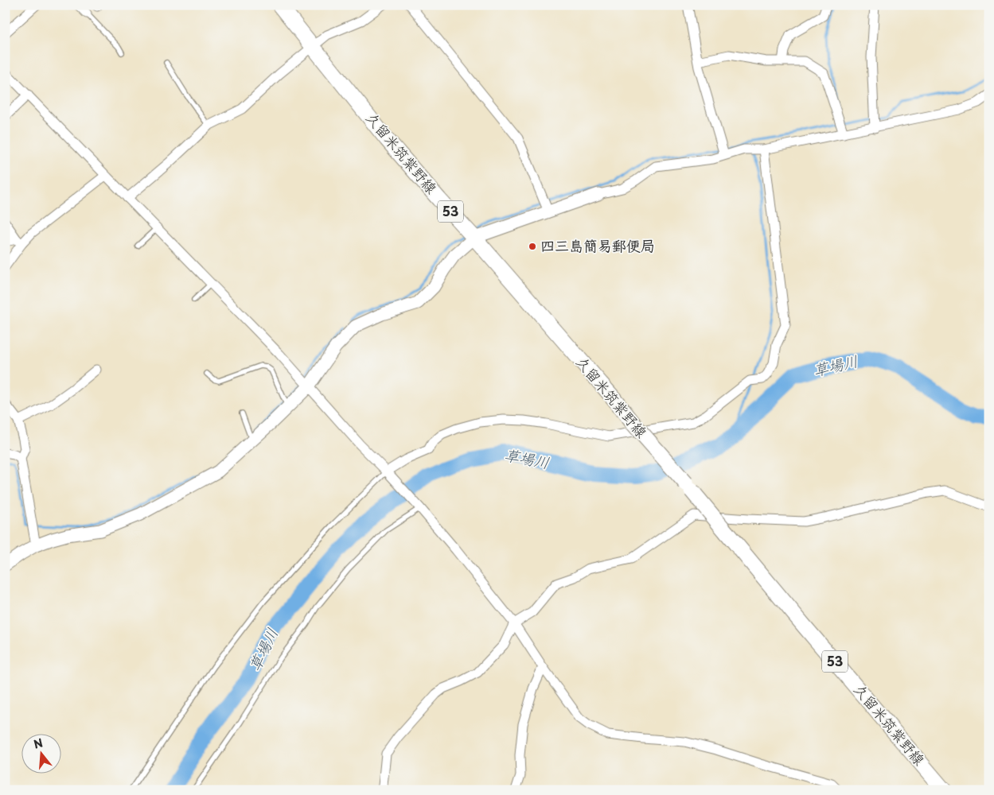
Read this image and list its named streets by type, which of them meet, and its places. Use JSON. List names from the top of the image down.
{
  "streets": {
    "main road": ["久留米筑紫野線", "53"]
  },
  "water": ["草場川"],
  "places": ["四三島簡易郵便局"],
  "north": "top"
}
